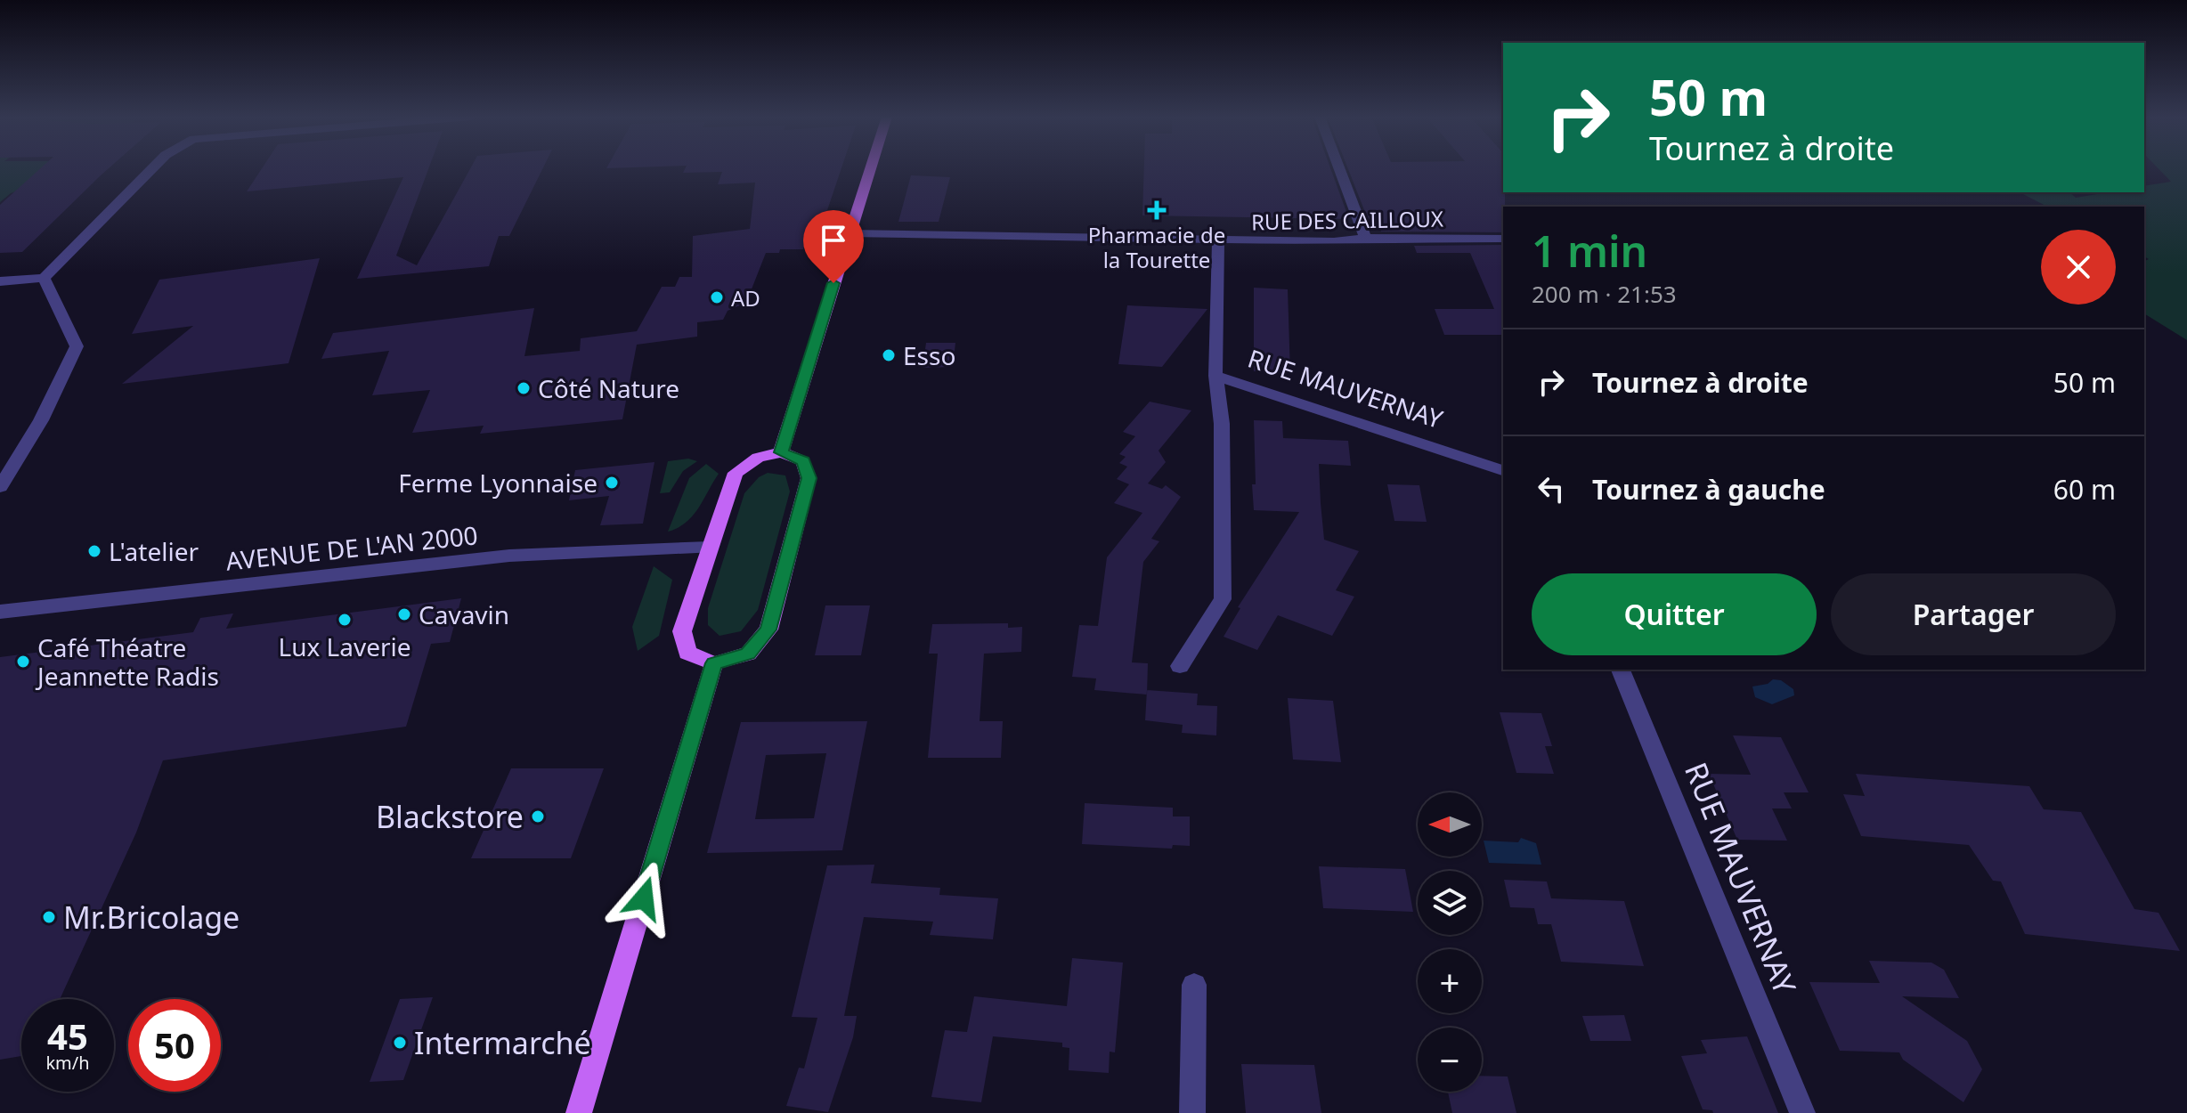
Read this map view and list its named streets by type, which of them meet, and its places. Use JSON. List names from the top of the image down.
{
  "streets": {
    "street": ["RUE DES CAILLOUX", "RUE MAUVERNAY", "AVENUE DE L'AN 2000"]
  },
  "crossings": [
    ["RUE DES CAILLOUX", "RUE MAUVERNAY"]
  ],
  "places": {
    "health": ["Pharmacie de la Tourette"],
    "other": [
      "AD",
      "Esso",
      "Côté Nature",
      "Ferme Lyonnaise",
      "L'atelier",
      "Cavavin",
      "Lux Laverie",
      "Café Théatre Jeannette Radis",
      "Blackstore",
      "Mr.Bricolage",
      "Intermarché"
    ]
  },
  "north": "left",
  "page": {
    "turn": ["50 m", "Tournez à droite"],
    "heading": ["1 min", "200 m · 21:53"],
    "list": [
      {
        "name": "Tournez à droite",
        "value": "50 m"
      },
      {
        "name": "Tournez à gauche",
        "value": "60 m"
      }
    ],
    "buttons": ["Quitter", "Partager"],
    "map_buttons": ["+", "−"],
    "speed": "45 km/h",
    "limit": "50"
  }
}
